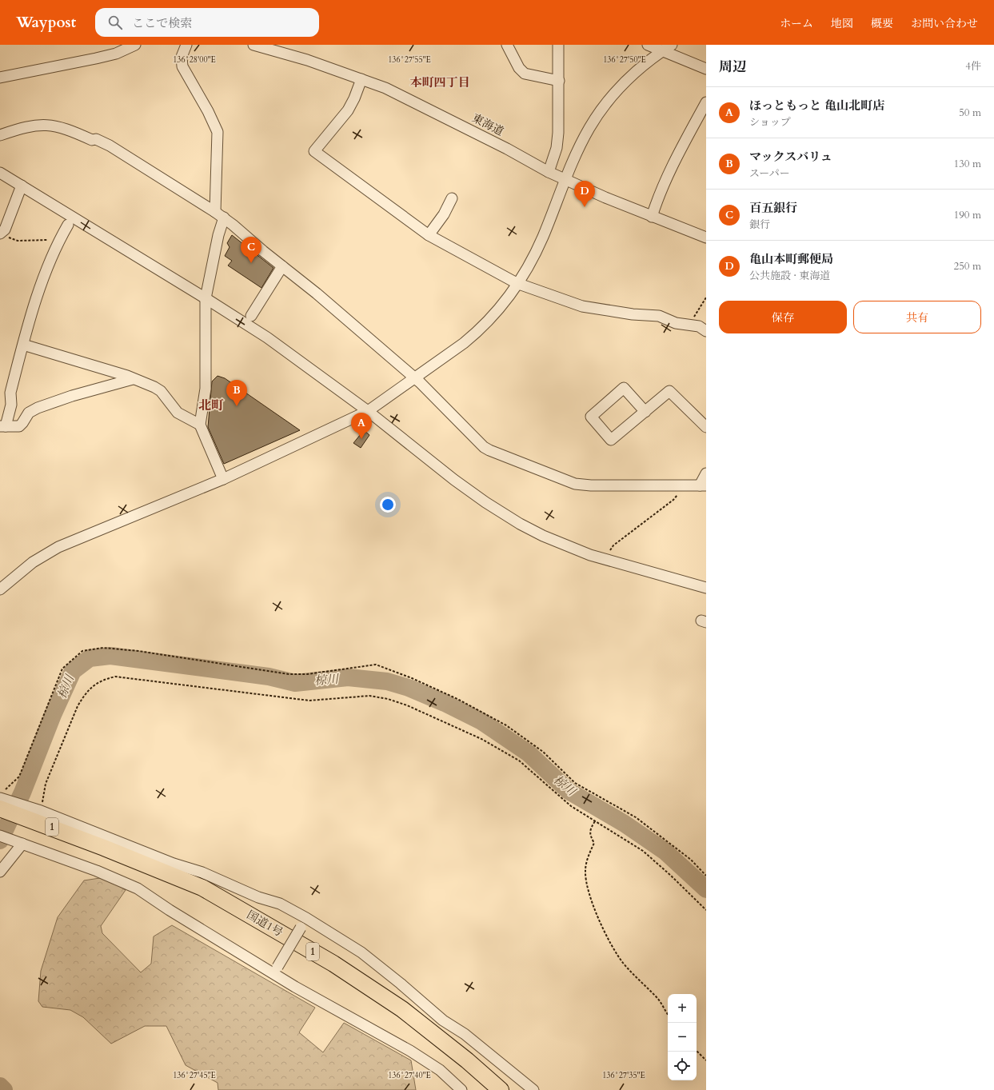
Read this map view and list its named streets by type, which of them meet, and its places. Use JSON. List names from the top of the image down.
{
  "streets": {
    "highway": ["1", "国道1号"],
    "street": ["東海道"]
  },
  "districts": ["本町四丁目", "北町"],
  "water": ["椋川"],
  "page": {
    "header": "Waypost",
    "search": "ここで検索",
    "nav": [
      "ホーム",
      "地図",
      "概要",
      "お問い合わせ"
    ],
    "heading": ["周辺", "4件"],
    "list": [
      {
        "mark": "A",
        "name": "ほっともっと 亀山北町店",
        "note": "ショップ",
        "value": "50 m"
      },
      {
        "mark": "B",
        "name": "マックスバリュ",
        "note": "スーパー",
        "value": "130 m"
      },
      {
        "mark": "C",
        "name": "百五銀行",
        "note": "銀行",
        "value": "190 m"
      },
      {
        "mark": "D",
        "name": "亀山本町郵便局",
        "note": "公共施設 · 東海道",
        "value": "250 m"
      }
    ],
    "pins": [
      "D",
      "C",
      "B",
      "A"
    ],
    "buttons": ["保存", "共有"],
    "map_buttons": ["+", "−"]
  },
  "coordinates": [
    "136°28'00\"E",
    "136°27'55\"E",
    "136°27'50\"E",
    "136°27'45\"E",
    "136°27'40\"E",
    "136°27'35\"E"
  ]
}
